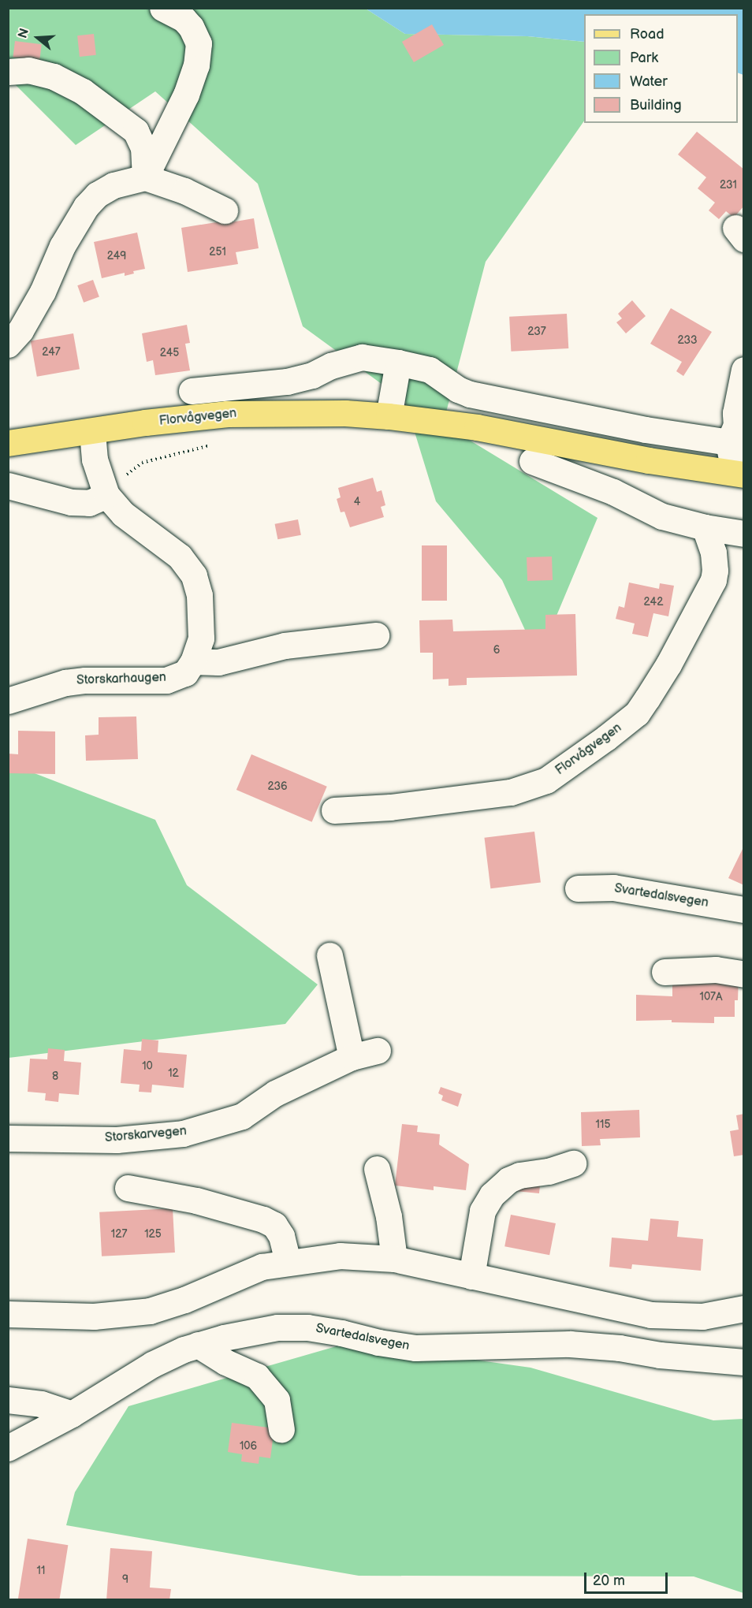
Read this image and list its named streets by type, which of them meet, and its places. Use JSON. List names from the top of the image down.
{
  "streets": {
    "main road": ["Florvågvegen"],
    "street": ["Storskarhaugen", "Svartedalsvegen", "Storskarvegen"]
  },
  "crossings": [
    ["Florvågvegen", "Storskarhaugen"]
  ],
  "house_numbers": [
    "231",
    "251",
    "249",
    "237",
    "233",
    "247",
    "245",
    "4",
    "242",
    "6",
    "236",
    "107A",
    "10",
    "12",
    "8",
    "115",
    "127",
    "125",
    "106",
    "11",
    "9"
  ],
  "legend": [
    "Road",
    "Park",
    "Water",
    "Building"
  ],
  "scale_bar": "20 m",
  "north": "left"
}
